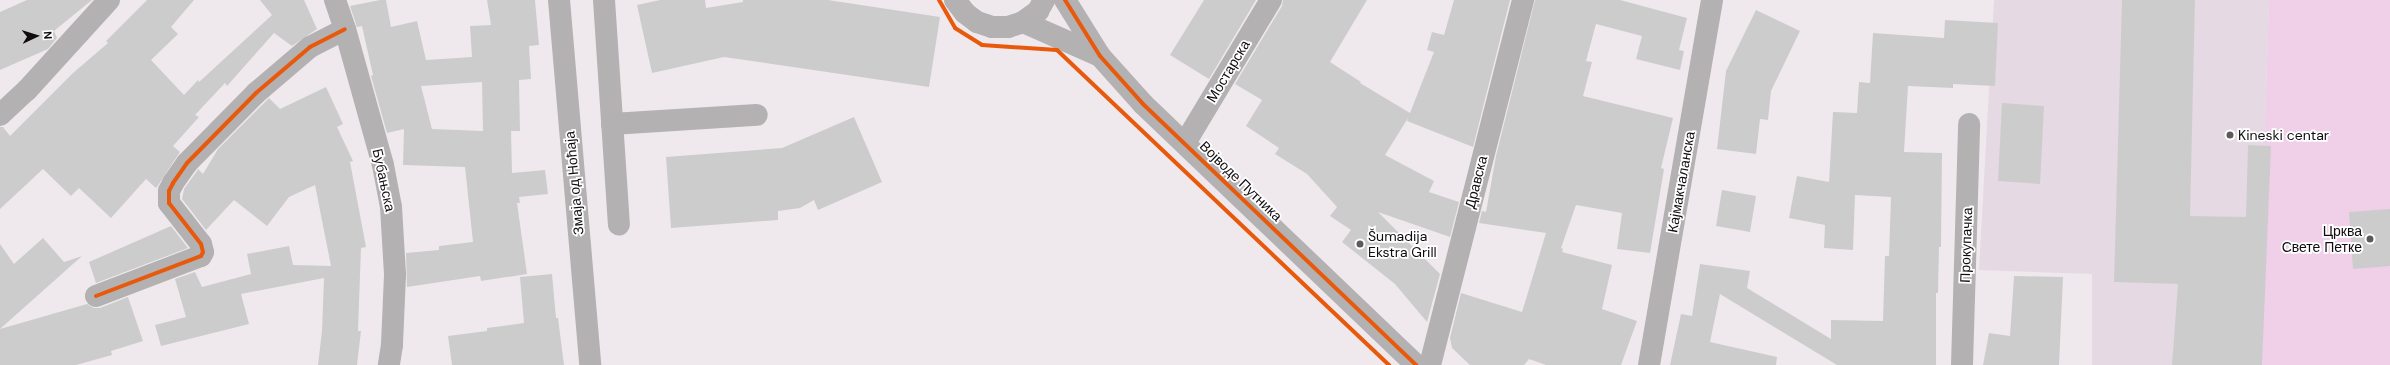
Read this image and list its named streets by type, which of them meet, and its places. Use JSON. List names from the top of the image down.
{
  "streets": {
    "street": [
      "Мостарска",
      "Бубањска",
      "Војводе Путника",
      "Дравска",
      "Кајмакчаланска",
      "Змаја од Ноћаја",
      "Прокупачка"
    ]
  },
  "crossings": [
    ["Мостарска", "Војводе Путника"]
  ],
  "places": ["Kineski centar", "Црква Свете Петке", "Šumadija Ekstra Grill"],
  "north": "right"
}
